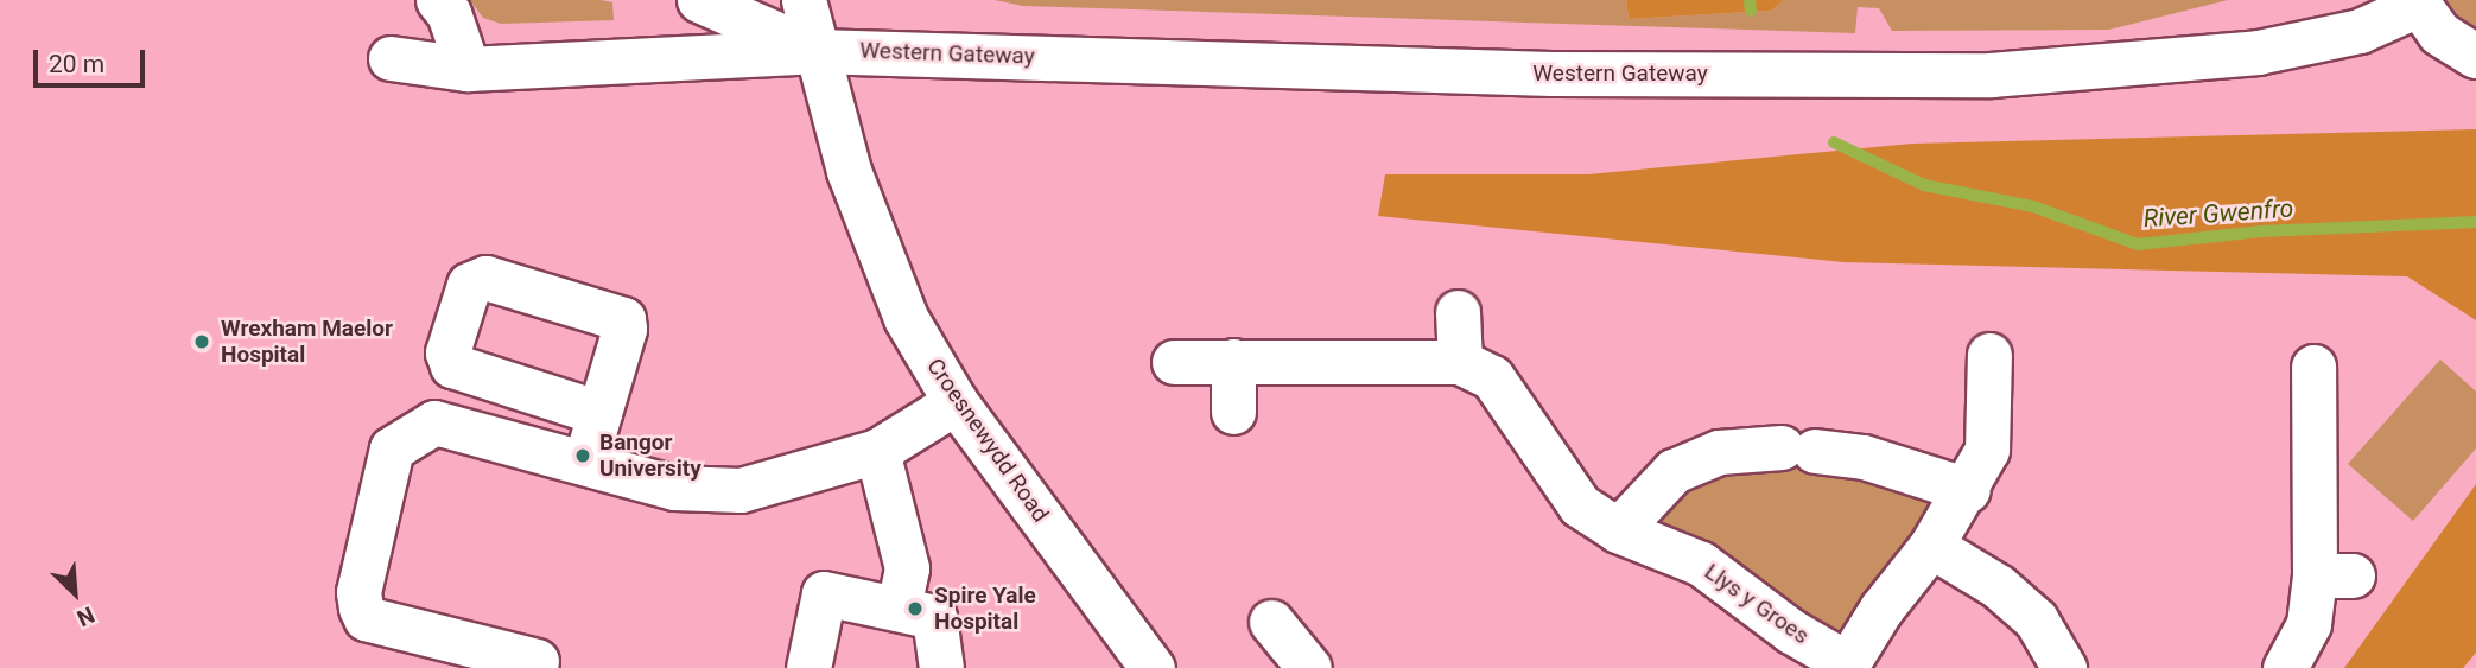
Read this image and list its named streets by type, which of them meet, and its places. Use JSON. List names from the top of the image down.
{
  "streets": {
    "street": ["Western Gateway", "Croesnewydd Road", "Llys y Groes"]
  },
  "crossings": [
    ["Western Gateway", "Croesnewydd Road"]
  ],
  "water": ["River Gwenfro"],
  "places": ["Wrexham Maelor Hospital", "Bangor University", "Spire Yale Hospital"],
  "scale_bar": "20 m",
  "north": "bottom right"
}
